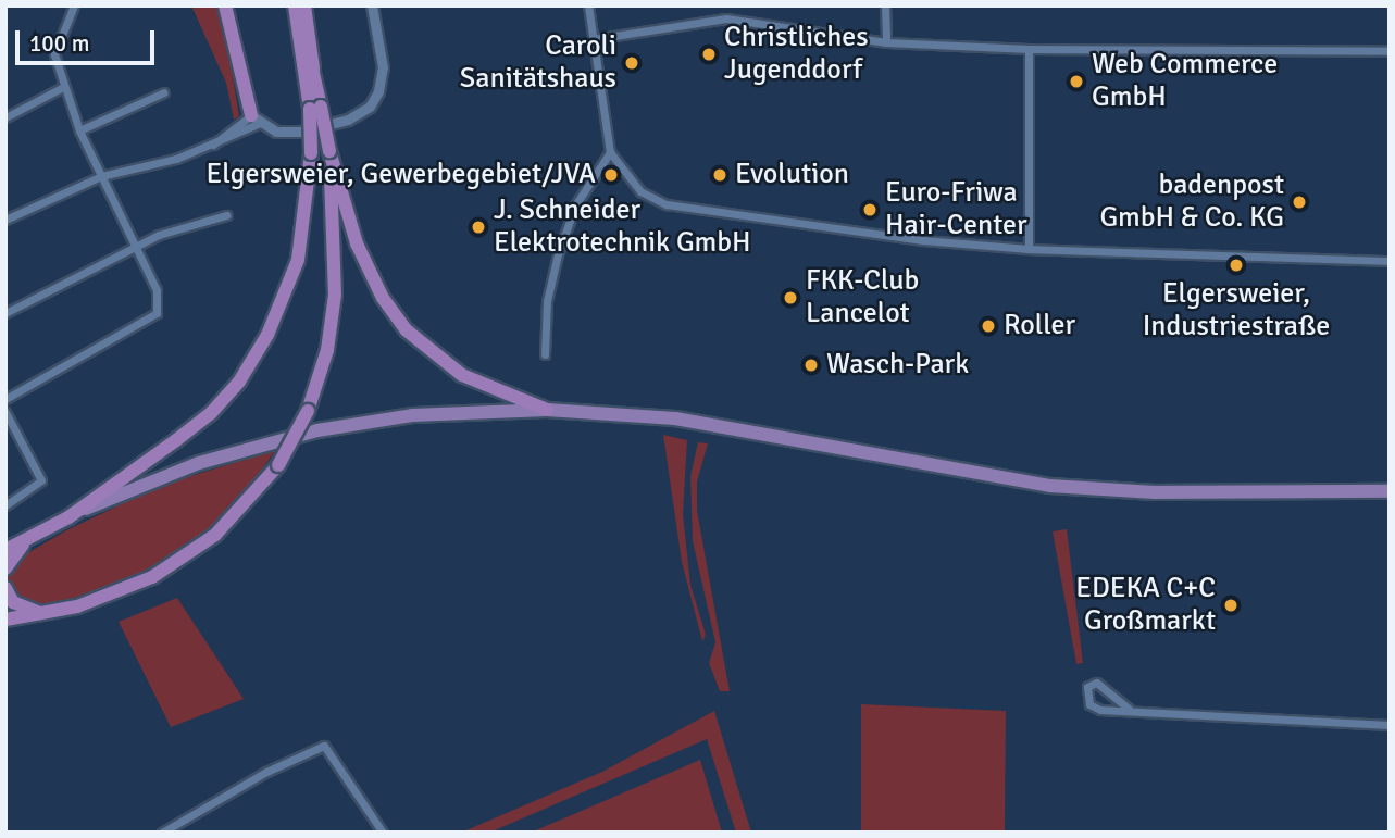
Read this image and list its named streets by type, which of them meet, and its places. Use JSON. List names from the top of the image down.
{
  "places": [
    "Christliches Jugenddorf",
    "Caroli Sanitätshaus",
    "Web Commerce GmbH",
    "Elgersweier, Gewerbegebiet/JVA",
    "Evolution",
    "badenpost GmbH & Co. KG",
    "Euro-Friwa Hair-Center",
    "J. Schneider Elektrotechnik GmbH",
    "Elgersweier, Industriestraße",
    "FKK-Club Lancelot",
    "Roller",
    "Wasch-Park",
    "EDEKA C+C Großmarkt"
  ],
  "scale_bar": "100 m"
}
